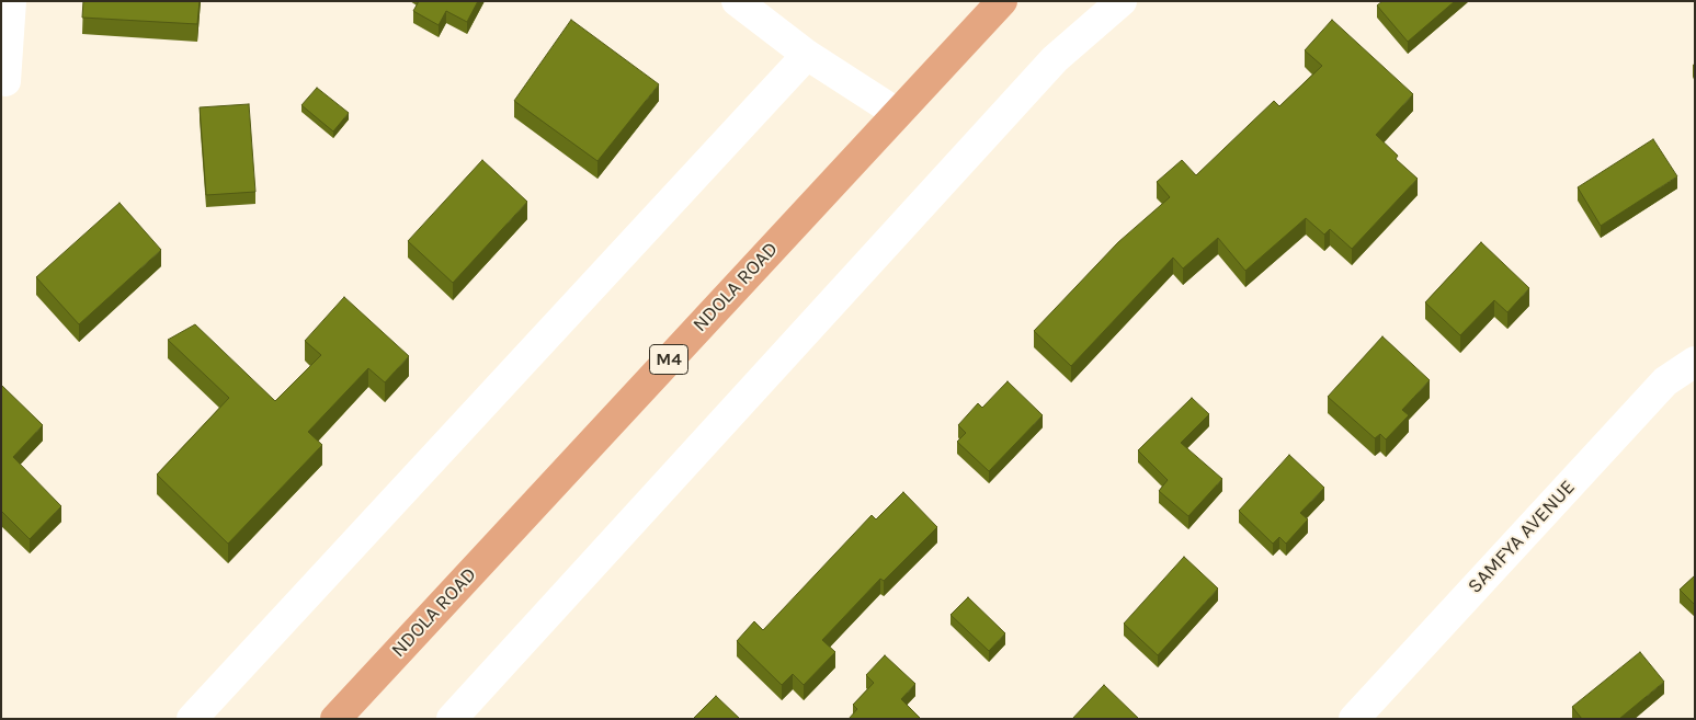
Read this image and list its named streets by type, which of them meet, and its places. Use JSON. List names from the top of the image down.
{
  "streets": {
    "main road": ["NDOLA ROAD", "M4"],
    "street": ["SAMFYA AVENUE"]
  }
}
